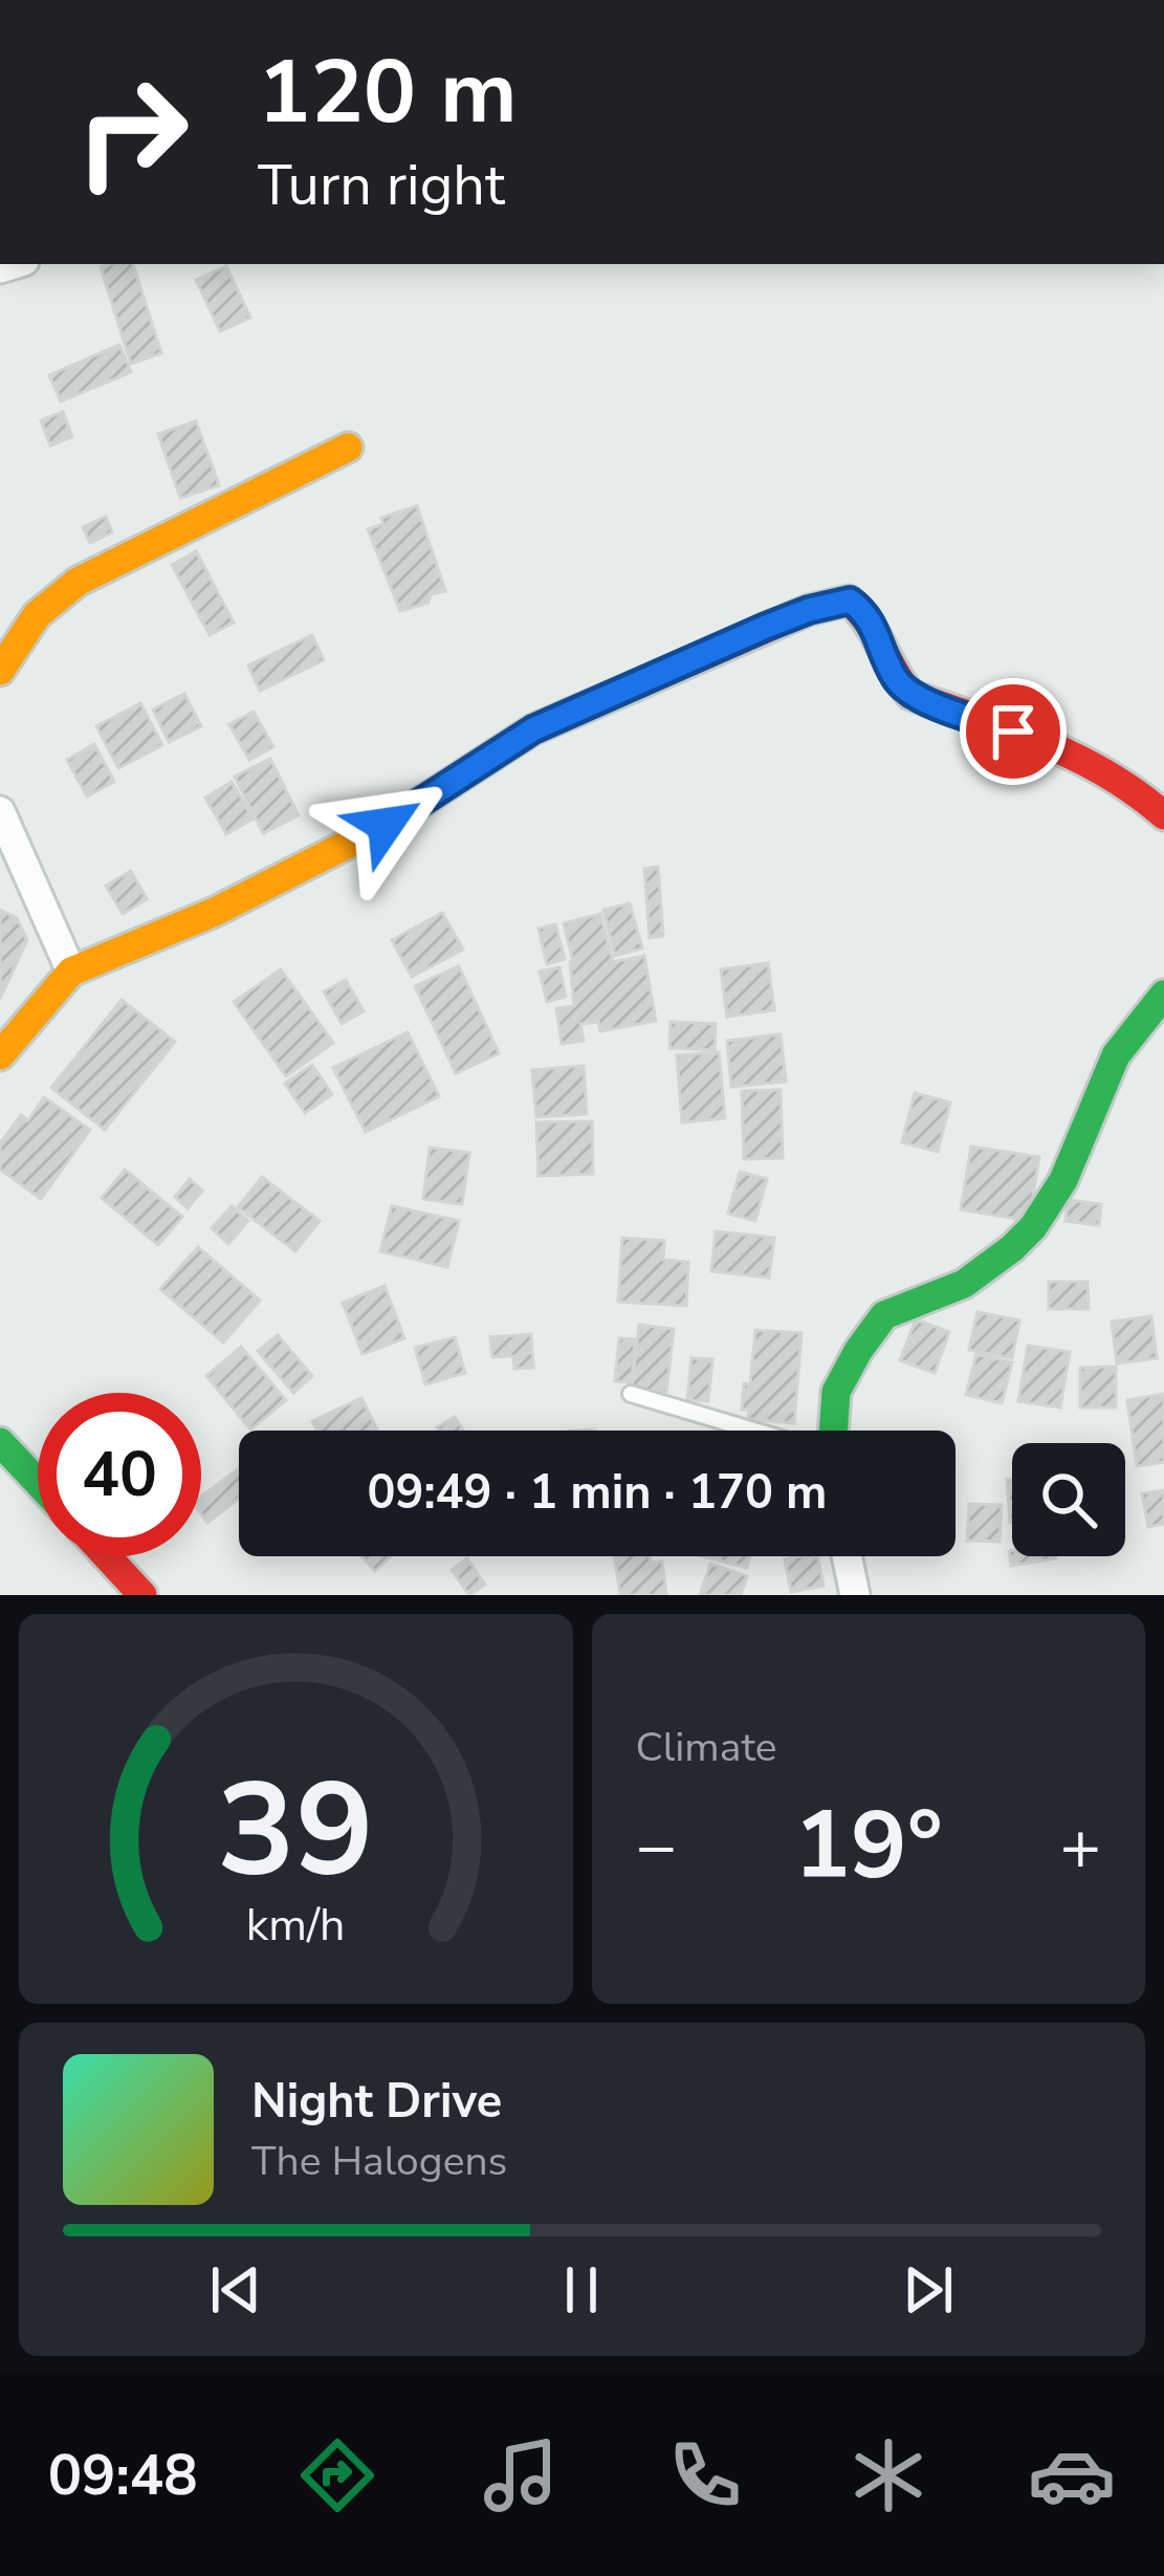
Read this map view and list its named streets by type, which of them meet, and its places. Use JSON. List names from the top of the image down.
{
  "page": {
    "turn": ["120 m", "Turn right"],
    "limit": "40",
    "trip": "09:49 · 1 min · 170 m",
    "tile": "Climate",
    "heat": ["−", "19°", "+"],
    "song": ["Night Drive", "The Halogens"],
    "tabs": "09:48",
    "gauge": ["39", "km/h"]
  }
}
